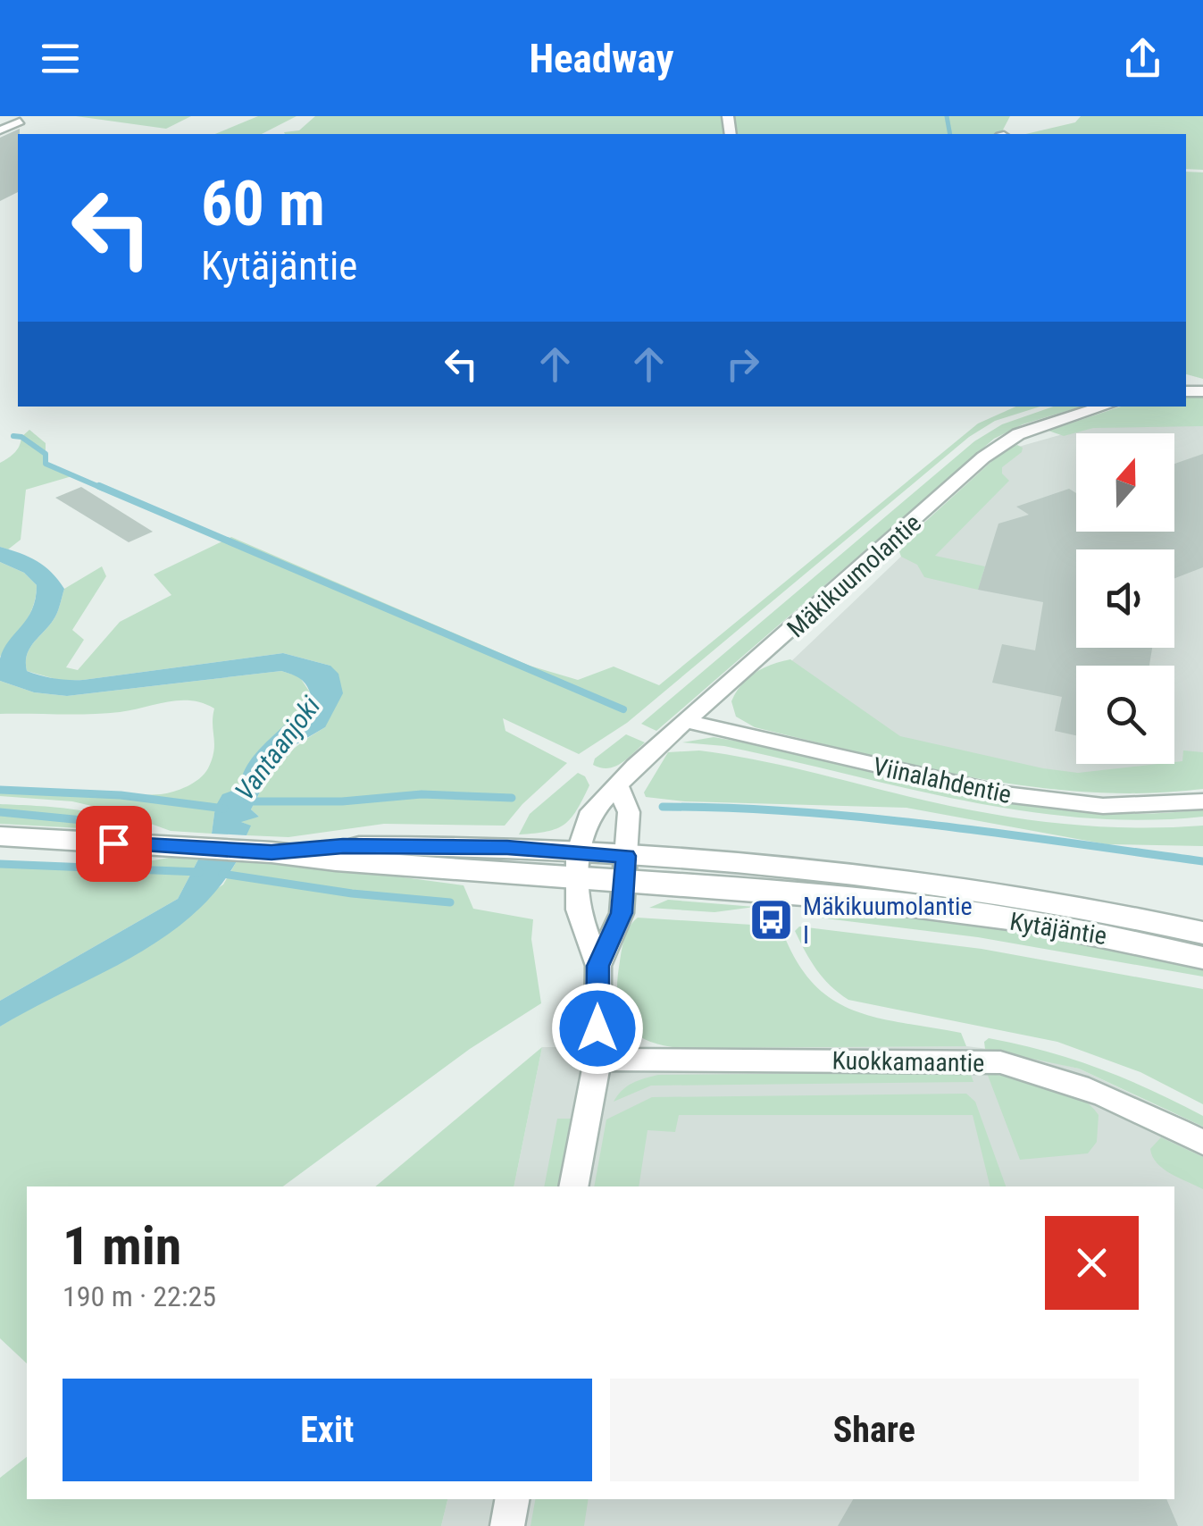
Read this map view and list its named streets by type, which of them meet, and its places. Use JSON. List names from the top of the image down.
{
  "streets": {
    "street": [
      "Mäkikuumolantie",
      "Viinalahdentie",
      "Kytäjäntie",
      "Kuokkamaantie"
    ]
  },
  "crossings": [
    ["Mäkikuumolantie", "Viinalahdentie"],
    ["Mäkikuumolantie", "Kytäjäntie"]
  ],
  "water": ["Vantaanjoki"],
  "places": {
    "bus stop": ["Mäkikuumolantie I"]
  },
  "north": "top",
  "page": {
    "header": "Headway",
    "turn": ["60 m", "Kytäjäntie"],
    "heading": ["1 min", "190 m · 22:25"],
    "buttons": ["Exit", "Share"]
  }
}
